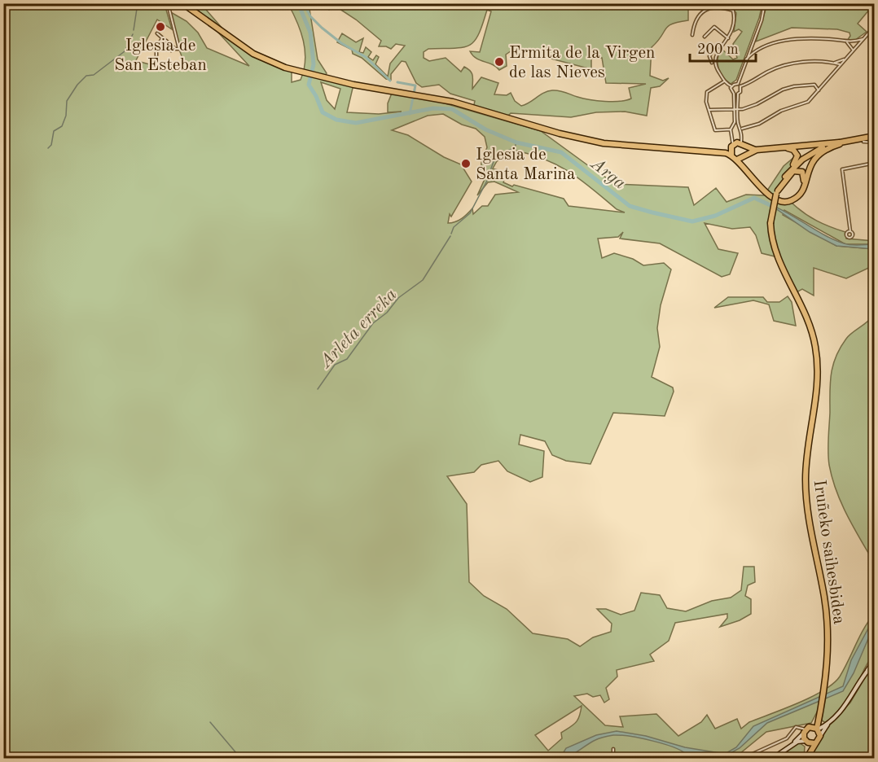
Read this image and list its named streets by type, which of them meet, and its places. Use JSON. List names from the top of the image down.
{
  "streets": {
    "highway": ["Iruñeko saihesbidea"]
  },
  "water": ["Arga", "Arleta erreka"],
  "places": ["Iglesia de San Esteban", "Ermita de la Virgen de las Nieves", "Iglesia de Santa Marina"],
  "scale_bar": "200 m"
}
